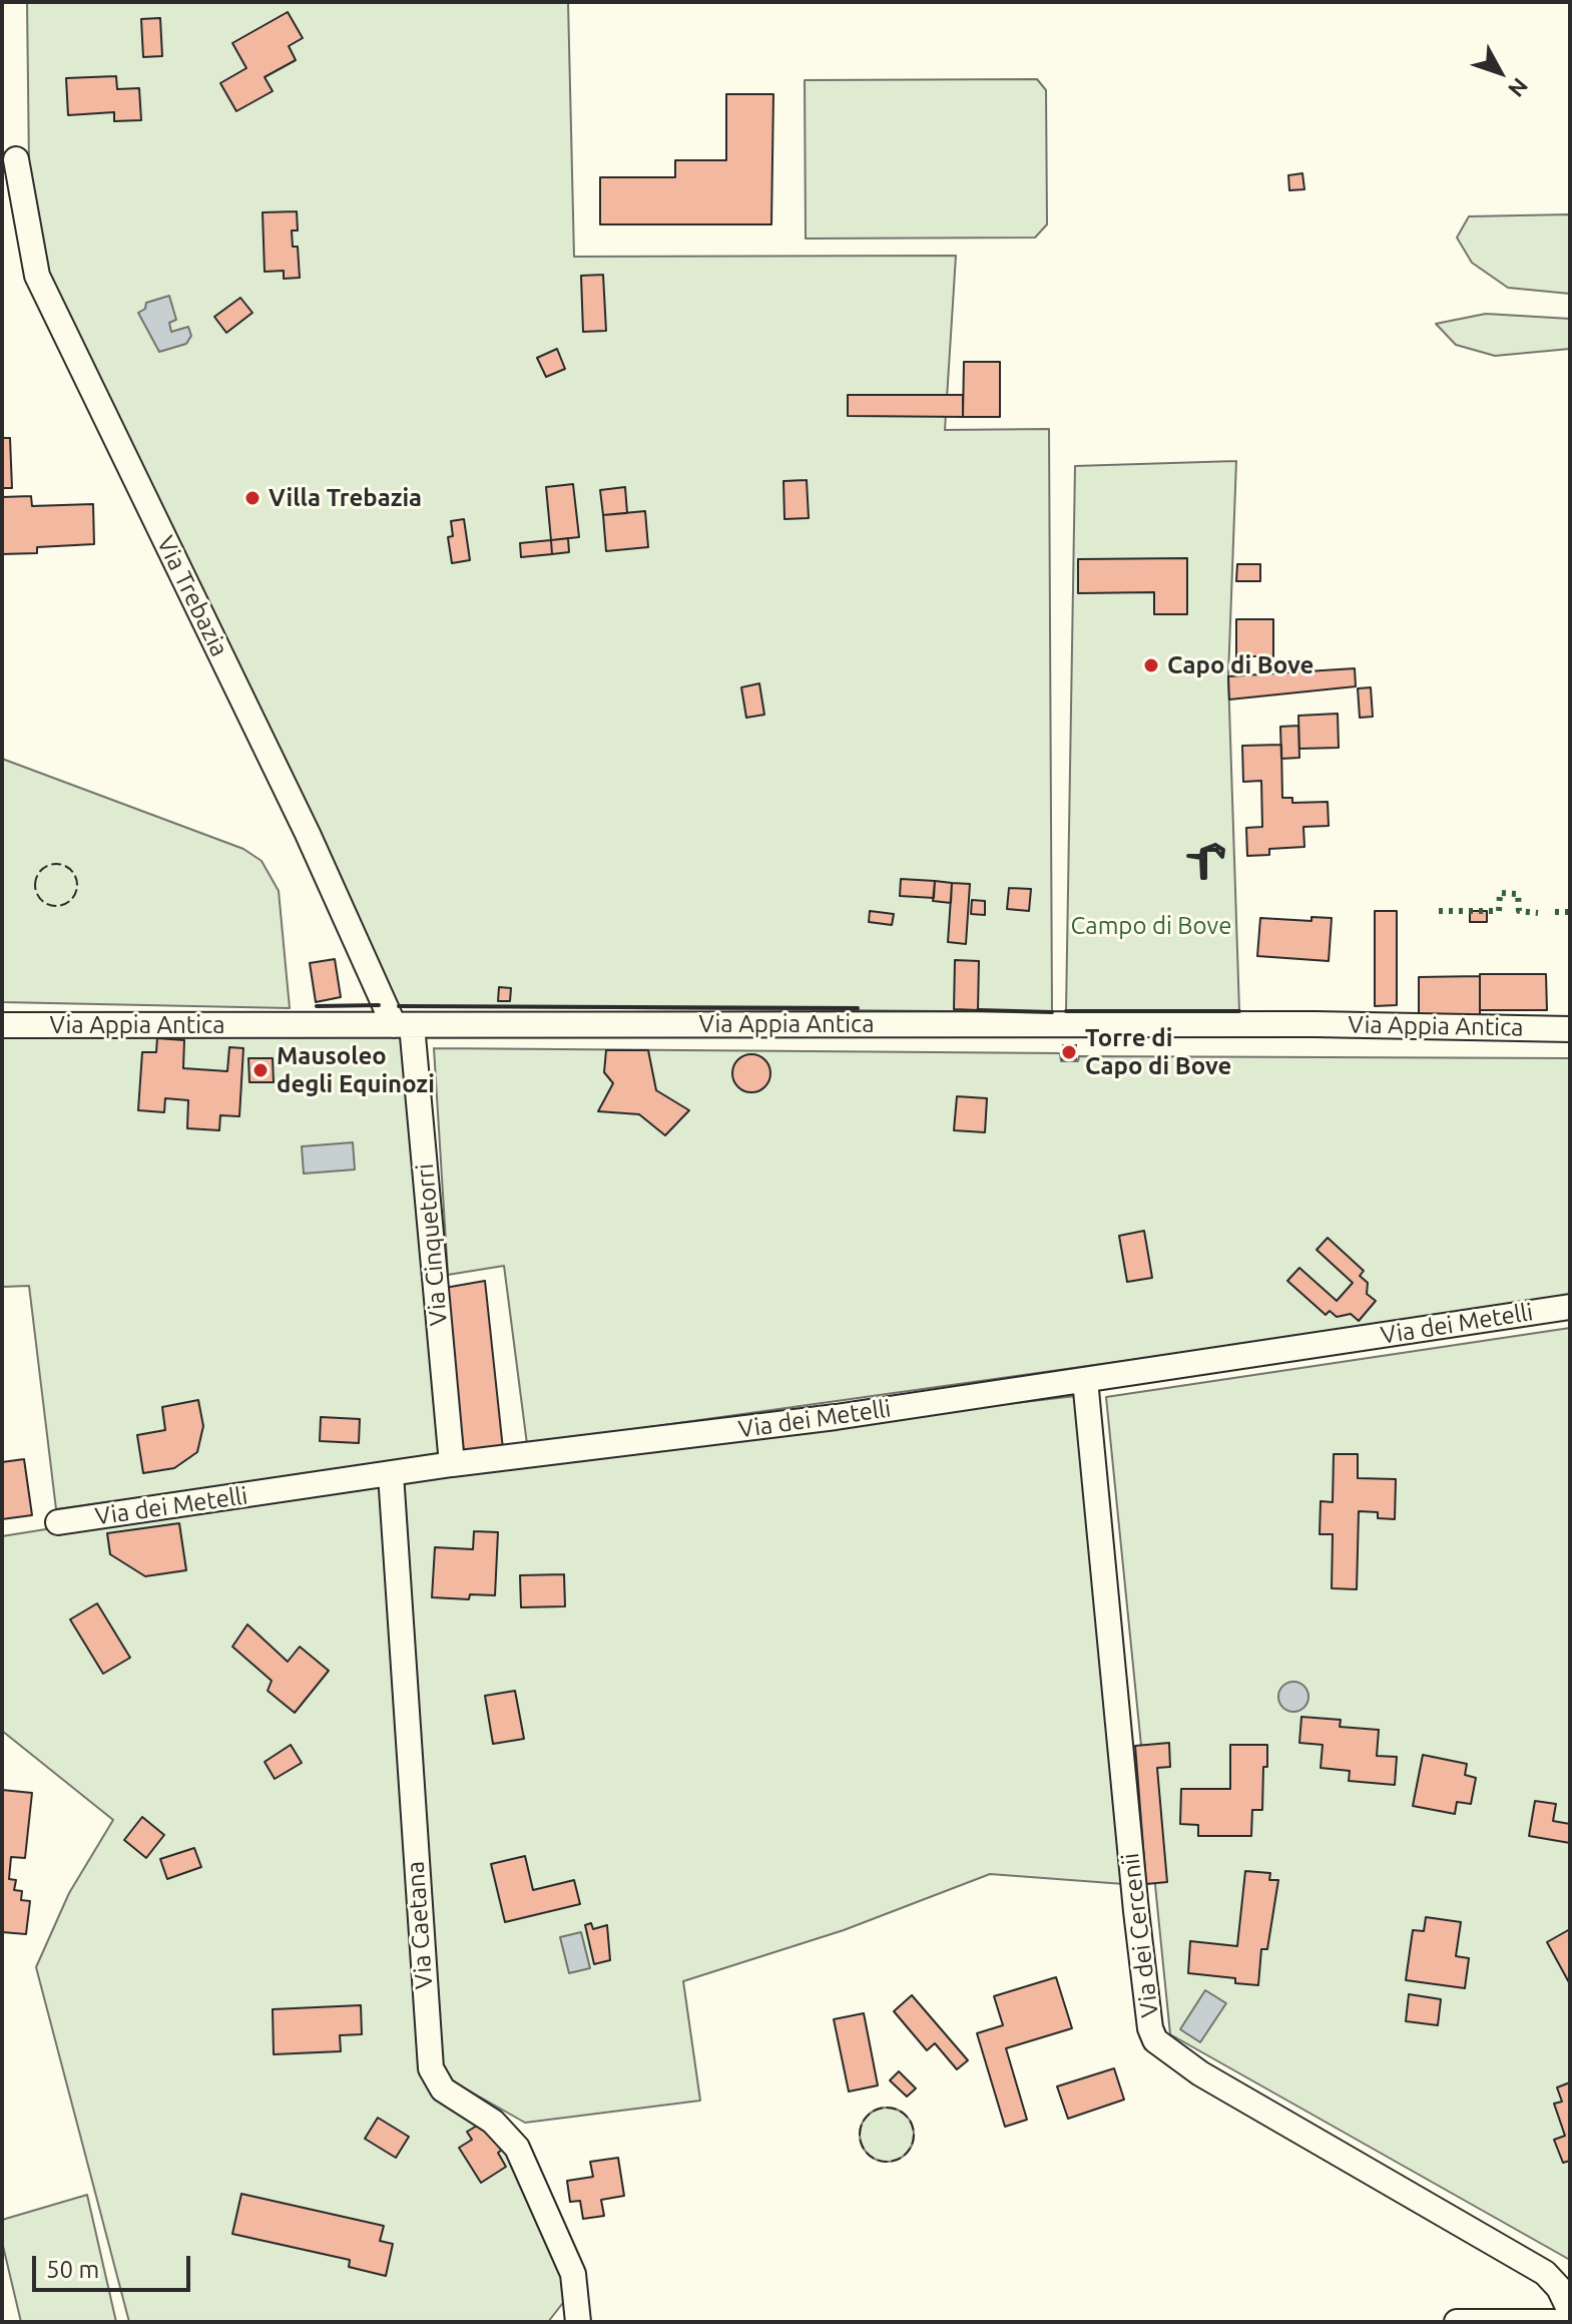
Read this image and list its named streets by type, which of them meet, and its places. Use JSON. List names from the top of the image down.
{
  "streets": {
    "street": [
      "Via Trebazia",
      "Via Appia Antica",
      "Via Cinquetorri",
      "Via dei Metelli",
      "Via Caetana",
      "Via dei Cercenii"
    ]
  },
  "crossings": [
    ["Via Trebazia", "Via Appia Antica"],
    ["Via Trebazia", "Via Cinquetorri"],
    ["Via Appia Antica", "Via Cinquetorri"],
    ["Via Cinquetorri", "Via dei Metelli"],
    ["Via dei Metelli", "Via Caetana"],
    ["Via dei Metelli", "Via dei Cercenii"]
  ],
  "parks": ["Campo di Bove"],
  "places": [
    "Villa Trebazia",
    "Capo di Bove",
    "Torre di Capo di Bove",
    "Mausoleo degli Equinozi"
  ],
  "scale_bar": "50 m",
  "north": "bottom right"
}
